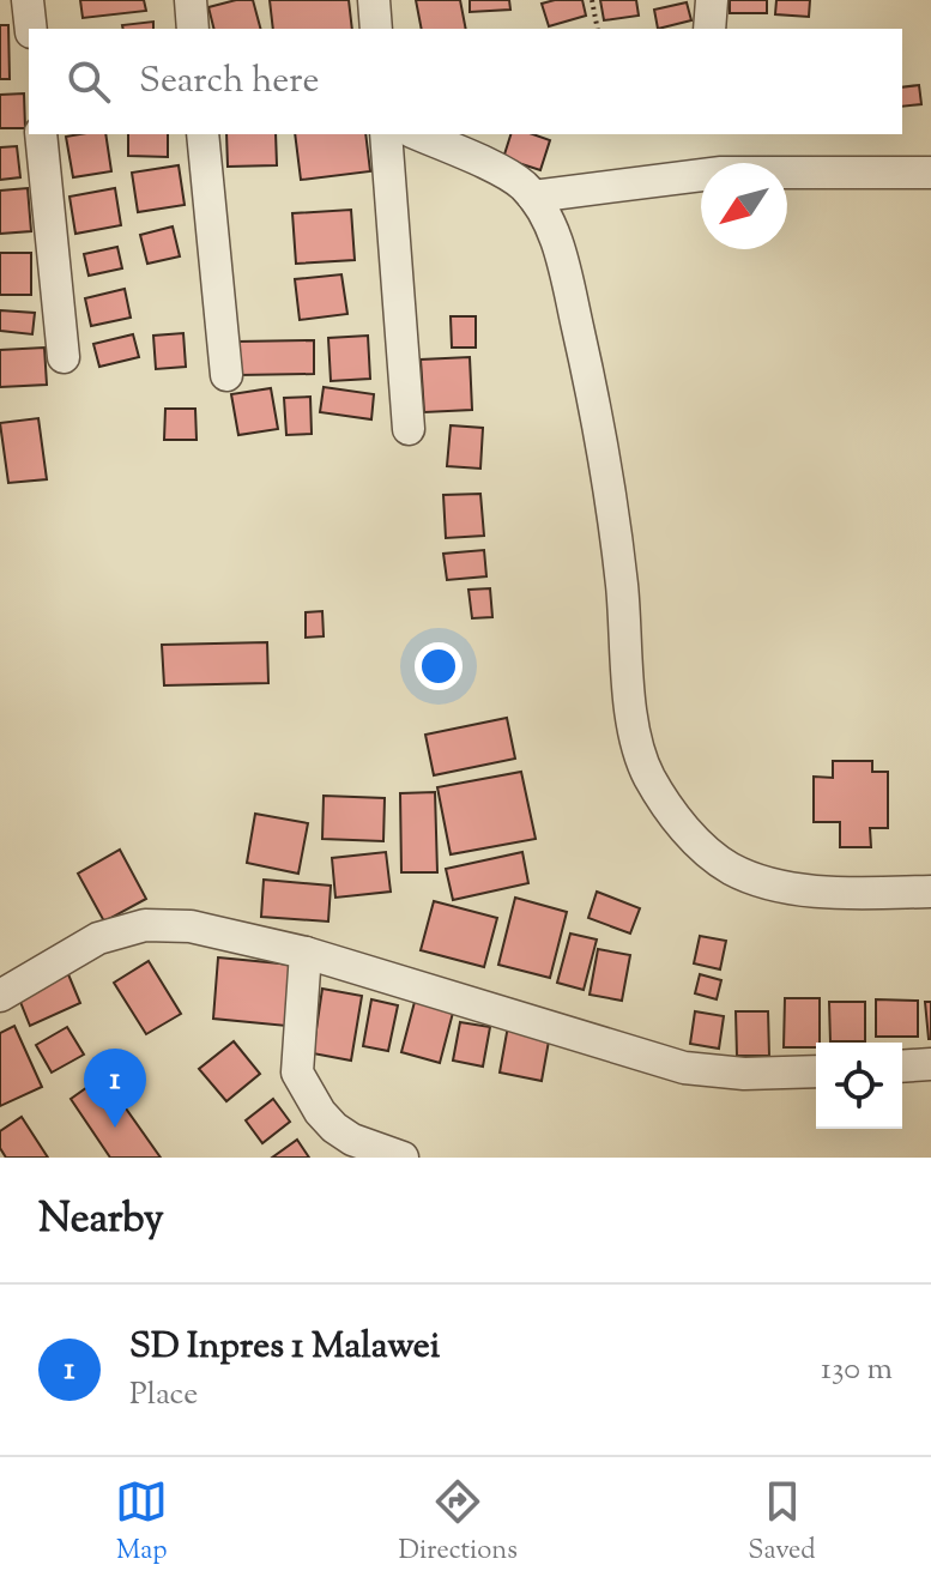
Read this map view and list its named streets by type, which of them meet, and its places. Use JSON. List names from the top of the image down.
{
  "north": "bottom left",
  "page": {
    "search": "Search here",
    "pins": "1",
    "heading": "Nearby",
    "list": [
      {
        "mark": "1",
        "name": "SD Inpres 1 Malawei",
        "note": "Place",
        "value": "130 m"
      }
    ],
    "nav": ["Map", "Directions", "Saved"]
  }
}
